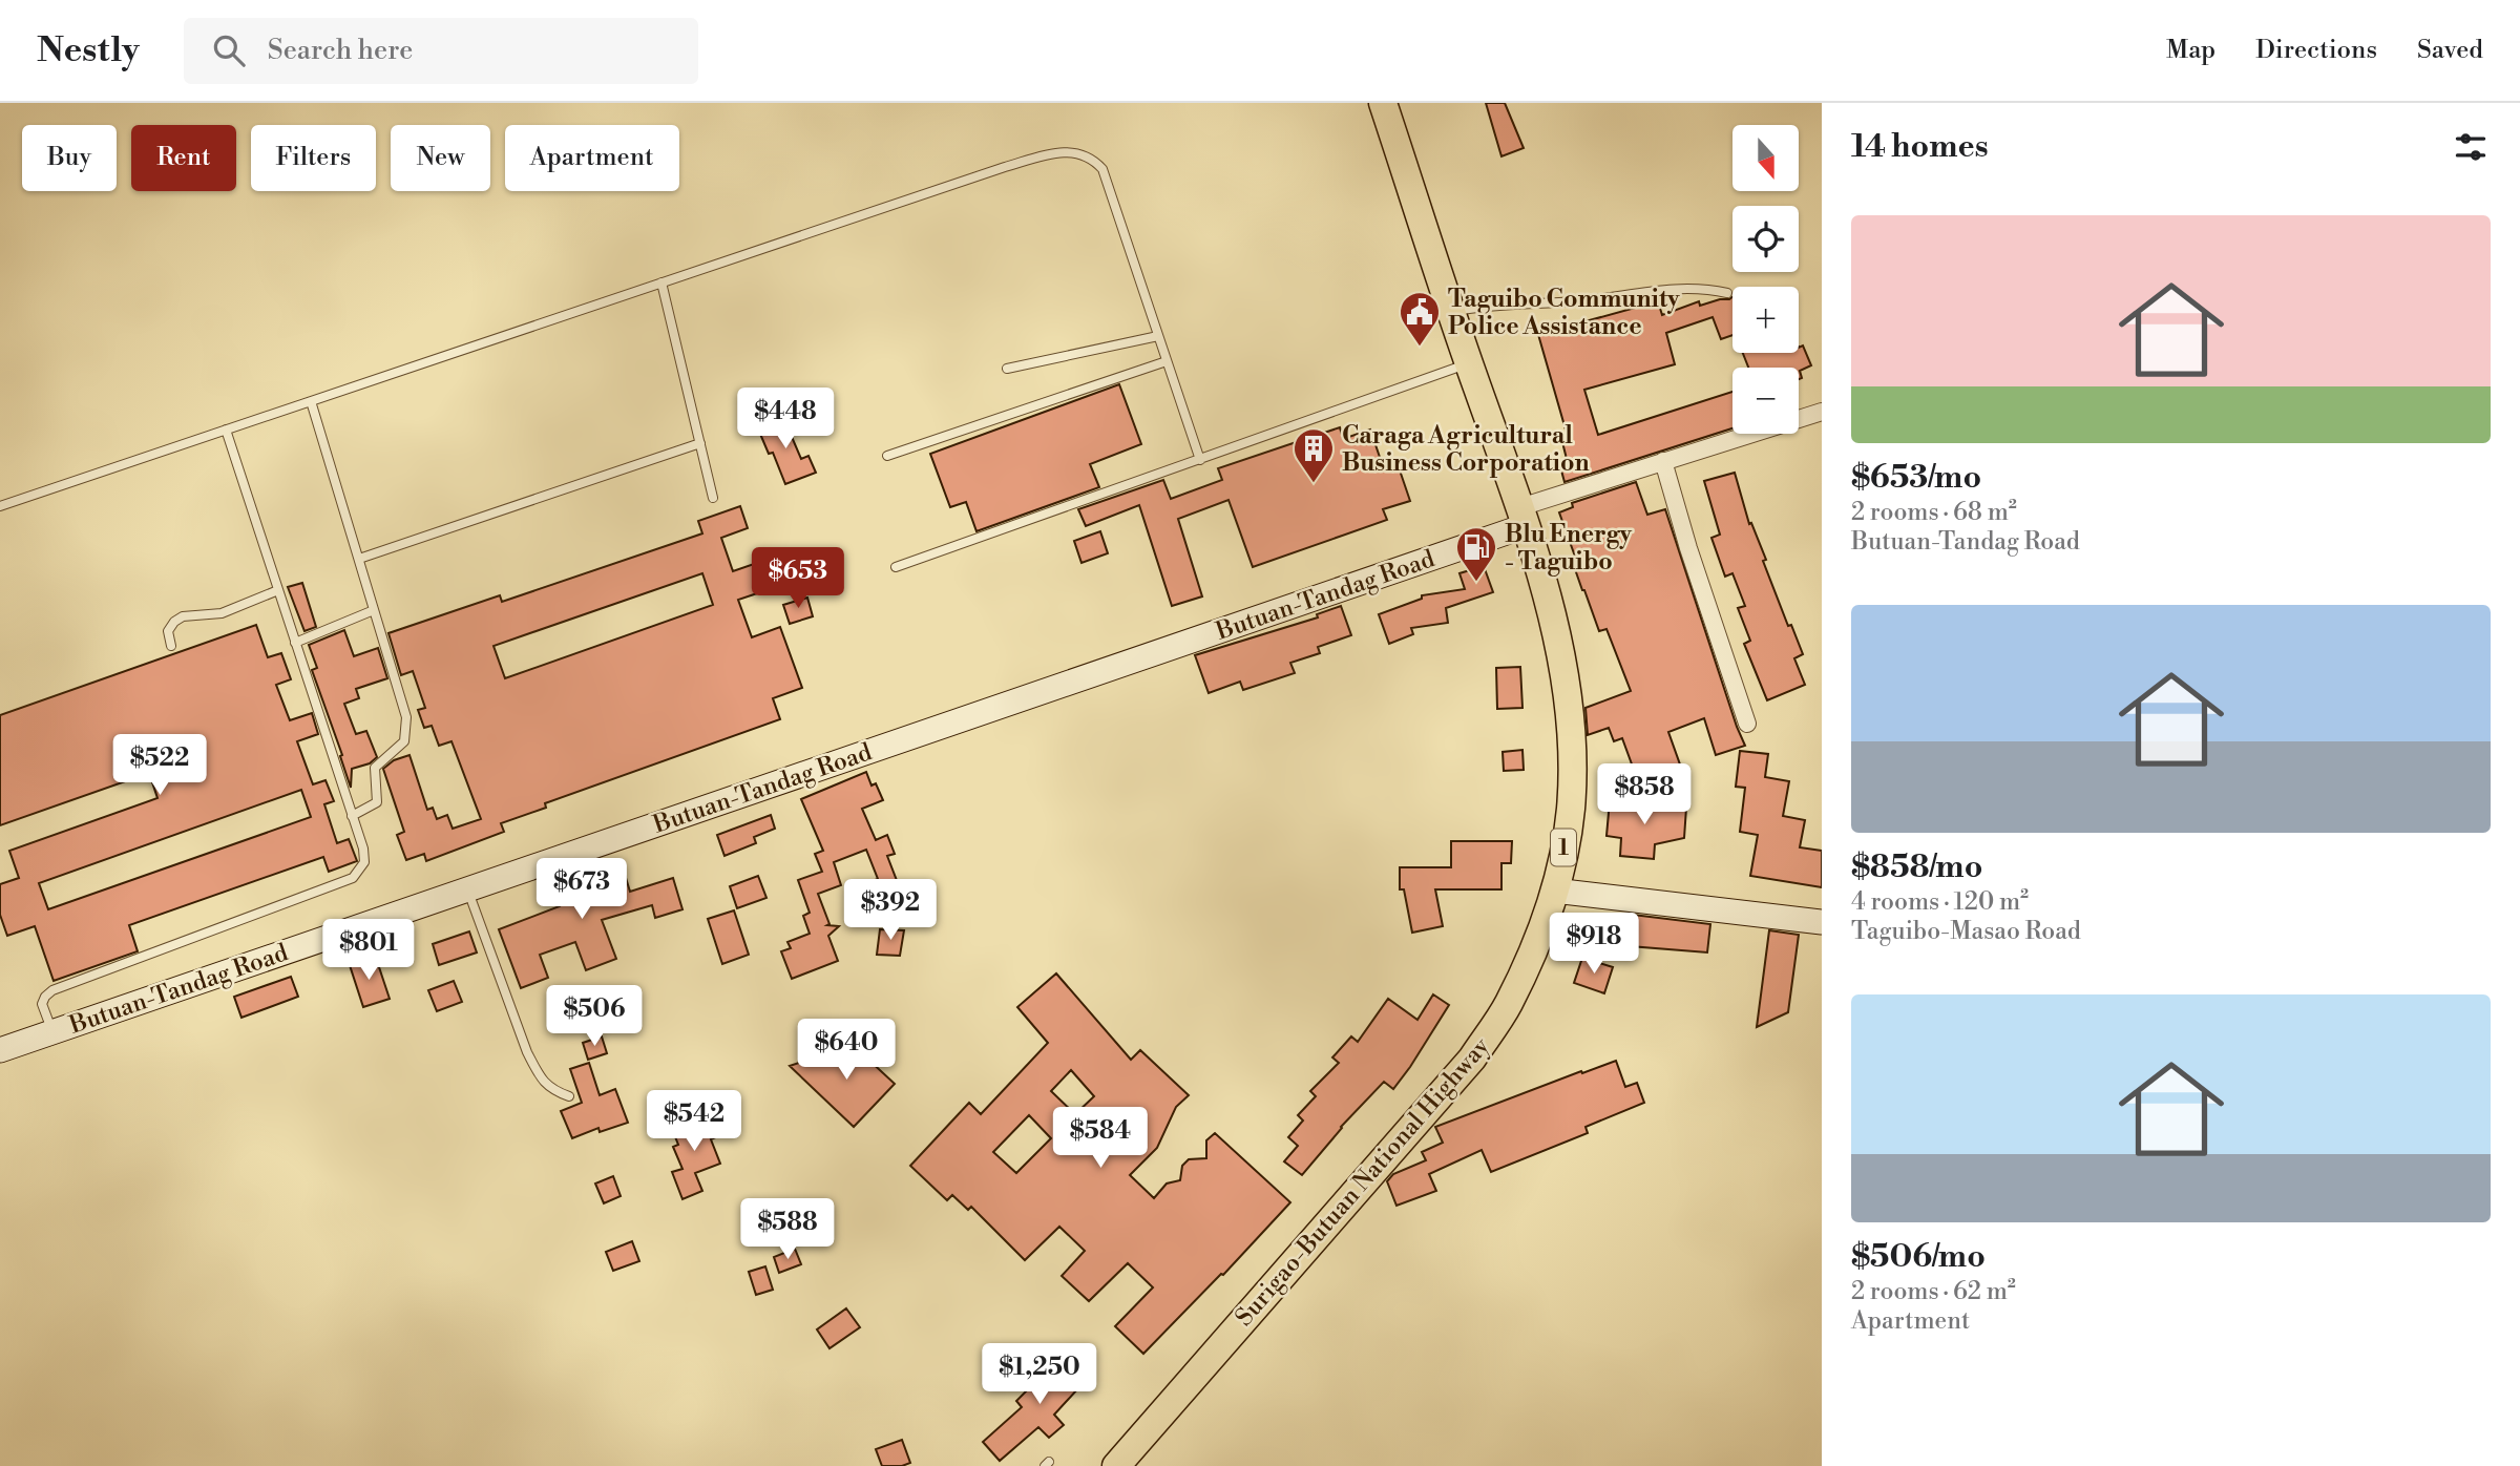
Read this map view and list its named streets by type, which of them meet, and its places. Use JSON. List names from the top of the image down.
{
  "streets": {
    "highway": ["1", "Surigao-Butuan National Highway"],
    "main road": ["Butuan-Tandag Road"]
  },
  "crossings": [
    ["Butuan-Tandag Road", "Surigao-Butuan National Highway"]
  ],
  "places": {
    "public building": ["Taguibo Community Police Assistance"],
    "building": ["Caraga Agricultural Business Corporation"],
    "fuel station": ["Blu Energy - Taguibo"]
  },
  "north": "bottom",
  "page": {
    "header": "Nestly",
    "search": "Search here",
    "nav": ["Map", "Directions", "Saved"],
    "heading": "14 homes",
    "map_buttons": ["+", "−"],
    "chip": [
      "Buy",
      "Rent",
      "Filters",
      "New",
      "Apartment"
    ],
    "list": [
      {
        "name": "$653/mo",
        "note": "2 rooms · 68 m² · Butuan-Tandag Road"
      },
      {
        "name": "$858/mo",
        "note": "4 rooms · 120 m² · Taguibo-Masao Road"
      },
      {
        "name": "$506/mo",
        "note": "2 rooms · 62 m² · Apartment"
      }
    ],
    "price": [
      "$448",
      "$653",
      "$522",
      "$858",
      "$673",
      "$392",
      "$918",
      "$801",
      "$506",
      "$640",
      "$542",
      "$584",
      "$588",
      "$1,250"
    ]
  }
}
